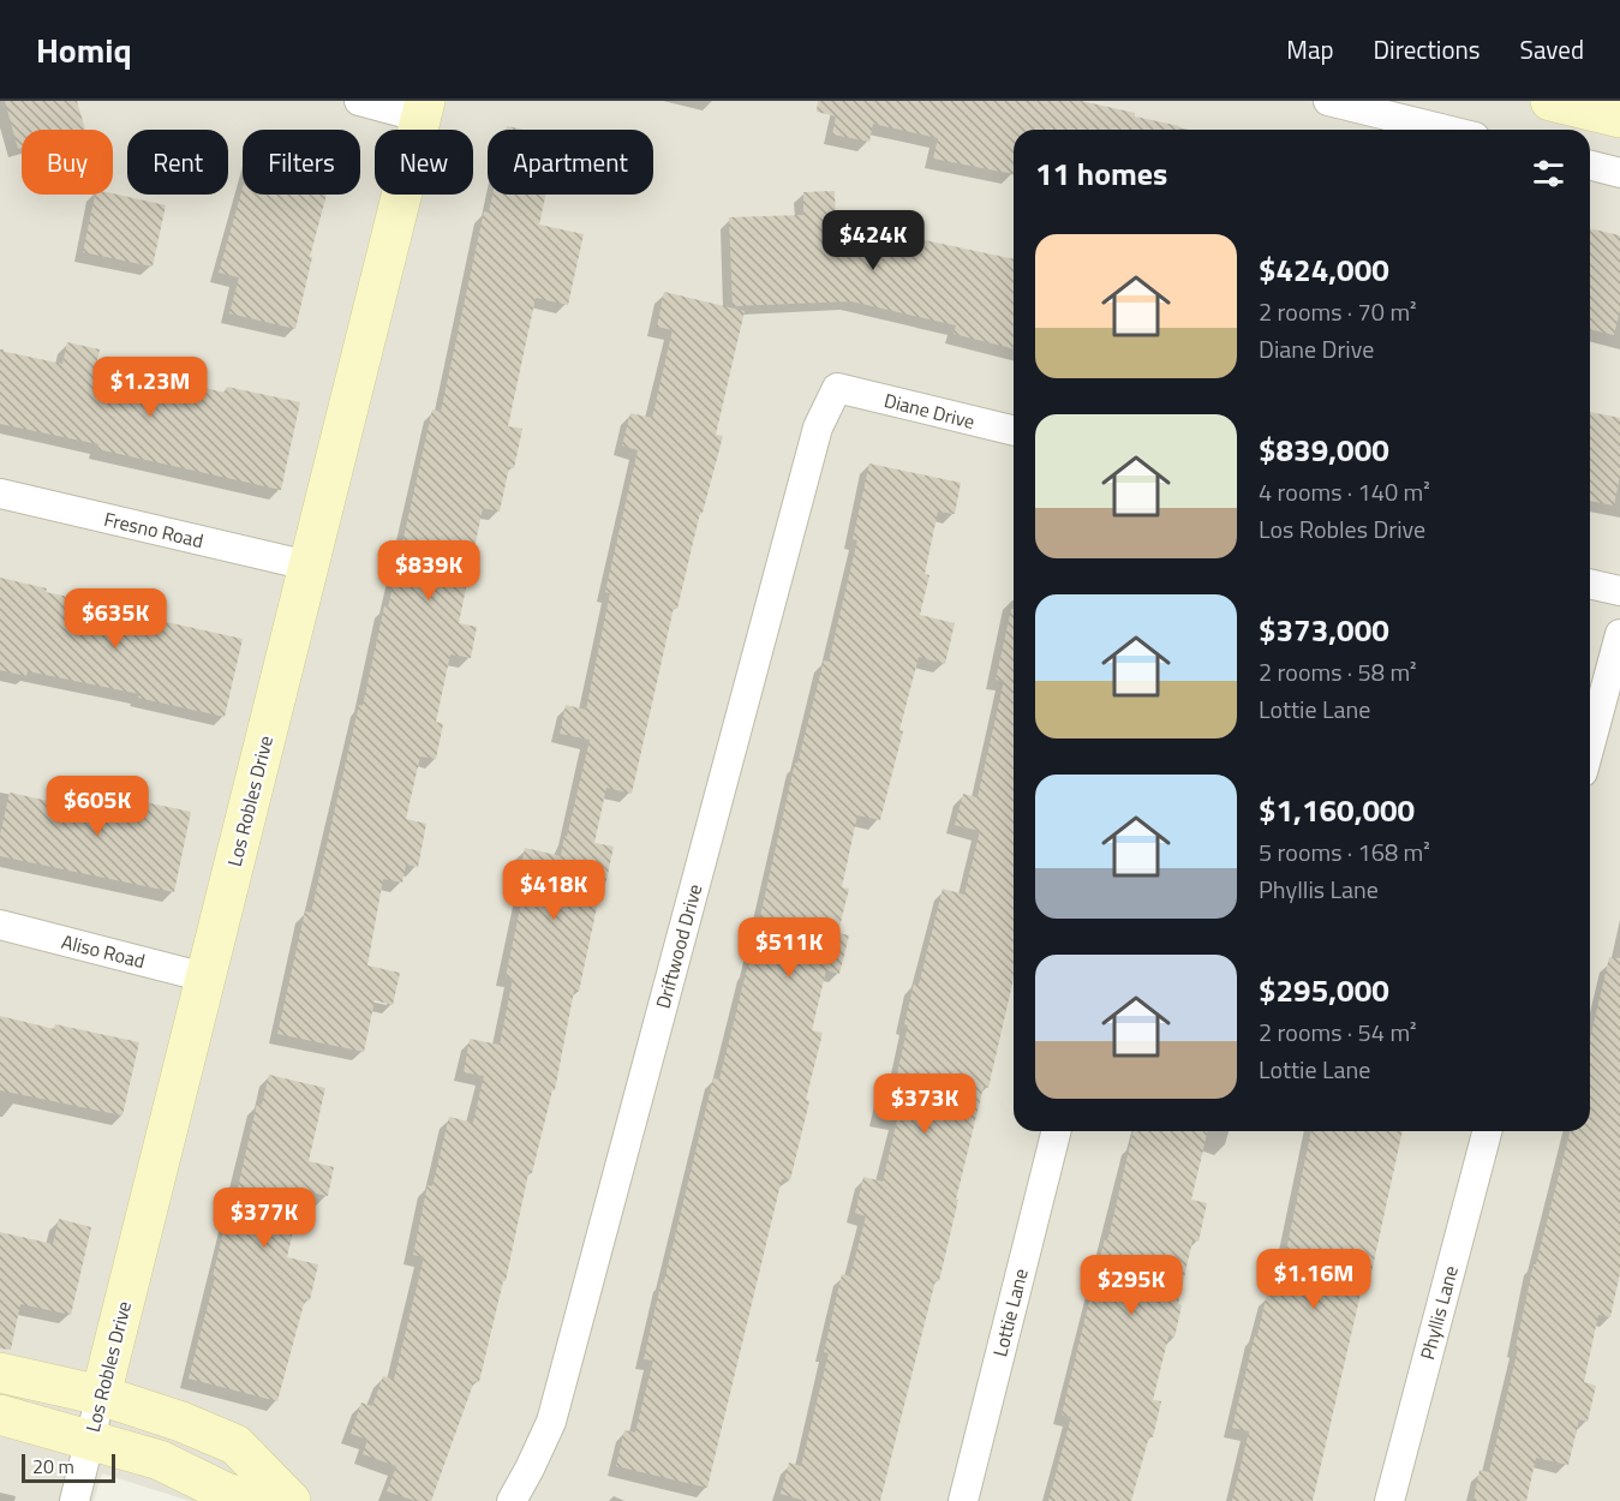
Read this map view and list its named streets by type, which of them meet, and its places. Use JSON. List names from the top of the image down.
{
  "streets": {
    "street": [
      "Diane Drive",
      "Fresno Road",
      "Los Robles Drive",
      "Driftwood Drive",
      "Aliso Road",
      "Lottie Lane",
      "Phyllis Lane"
    ]
  },
  "crossings": [
    ["Diane Drive", "Driftwood Drive"],
    ["Fresno Road", "Los Robles Drive"],
    ["Los Robles Drive", "Aliso Road"]
  ],
  "scale_bar": "20 m",
  "page": {
    "header": "Homiq",
    "nav": ["Map", "Directions", "Saved"],
    "chip": [
      "Buy",
      "Rent",
      "Filters",
      "New",
      "Apartment"
    ],
    "heading": "11 homes",
    "price": [
      "$424K",
      "$1.23M",
      "$839K",
      "$635K",
      "$605K",
      "$418K",
      "$511K",
      "$373K",
      "$377K",
      "$1.16M",
      "$295K"
    ],
    "list": [
      {
        "name": "$424,000",
        "note": "2 rooms · 70 m² · Diane Drive"
      },
      {
        "name": "$839,000",
        "note": "4 rooms · 140 m² · Los Robles Drive"
      },
      {
        "name": "$373,000",
        "note": "2 rooms · 58 m² · Lottie Lane"
      },
      {
        "name": "$1,160,000",
        "note": "5 rooms · 168 m² · Phyllis Lane"
      },
      {
        "name": "$295,000",
        "note": "2 rooms · 54 m² · Lottie Lane"
      }
    ],
    "scale": "20 m"
  }
}
